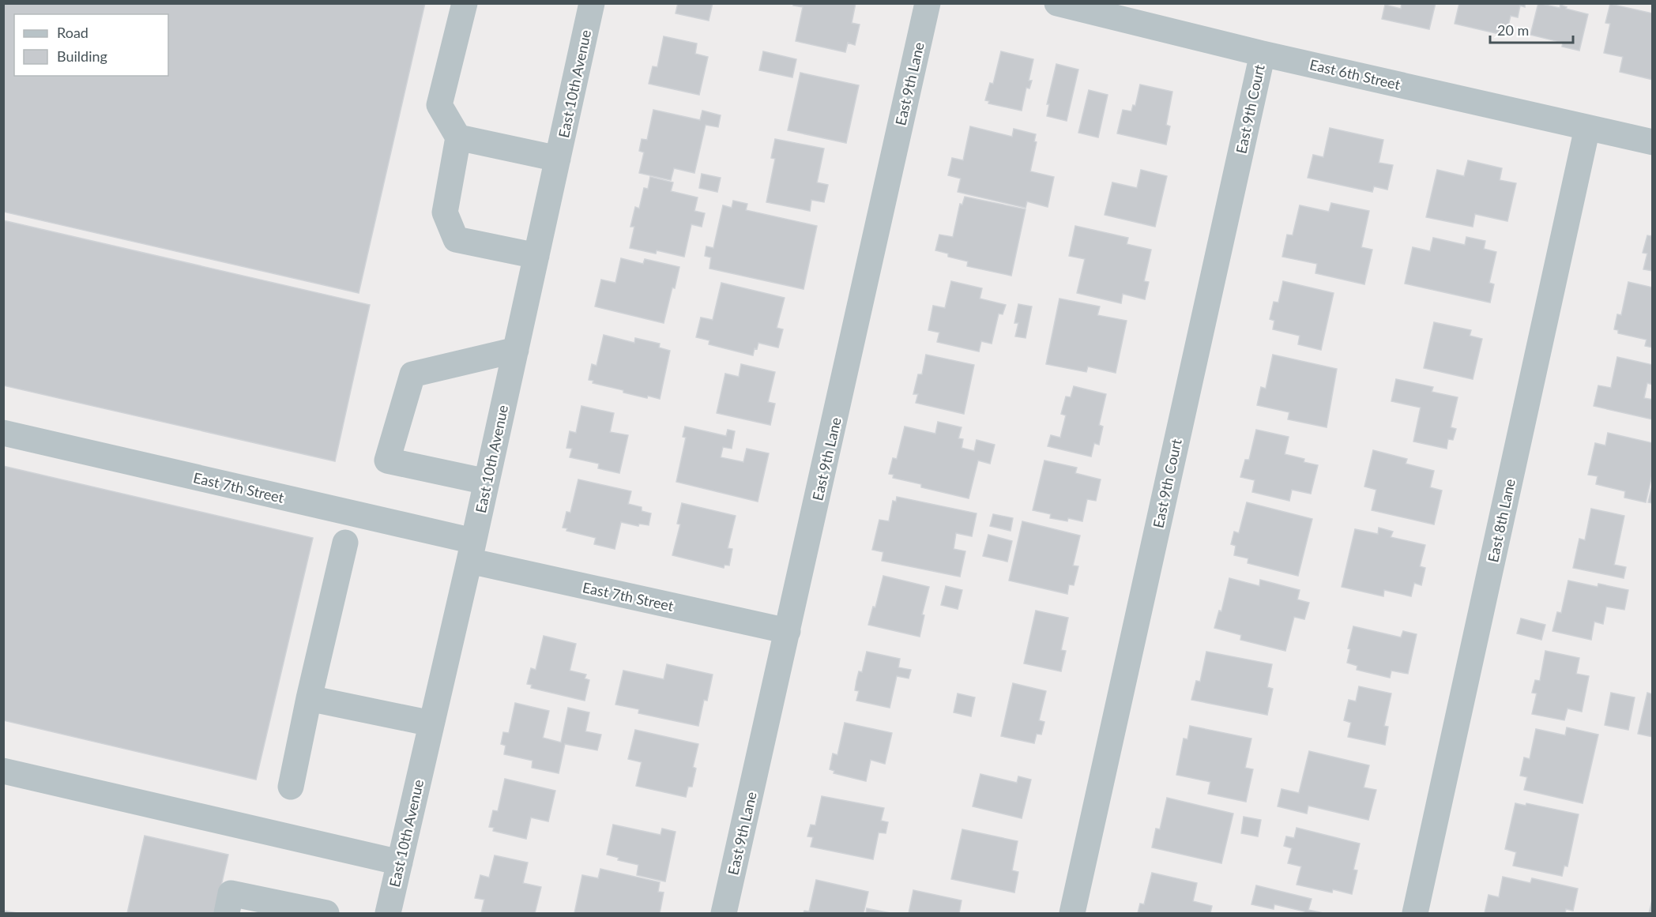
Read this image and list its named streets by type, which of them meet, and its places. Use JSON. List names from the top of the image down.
{
  "streets": {
    "street": [
      "East 6th Street",
      "East 10th Avenue",
      "East 9th Lane",
      "East 9th Court",
      "East 7th Street",
      "East 8th Lane"
    ]
  },
  "crossings": [
    ["East 6th Street", "East 9th Court"],
    ["East 6th Street", "East 8th Lane"],
    ["East 10th Avenue", "East 7th Street"],
    ["East 9th Lane", "East 7th Street"]
  ],
  "legend": ["Road", "Building"],
  "scale_bar": "20 m"
}
